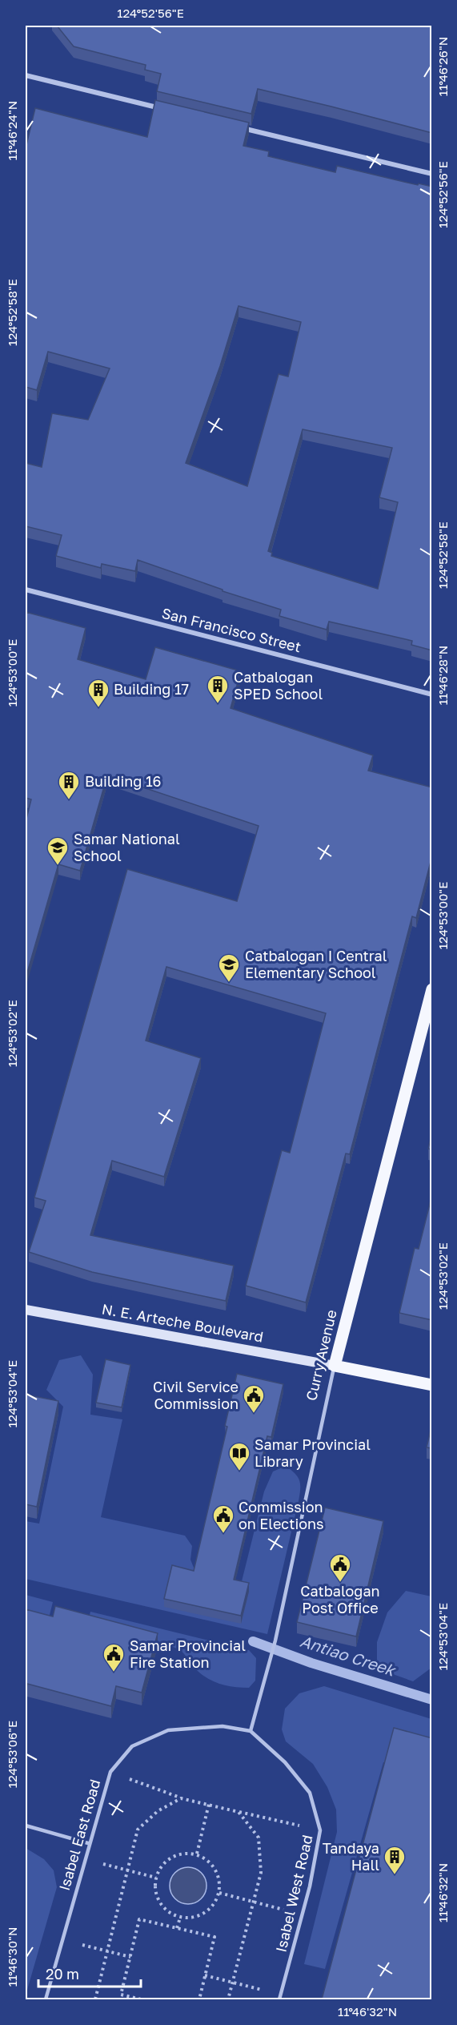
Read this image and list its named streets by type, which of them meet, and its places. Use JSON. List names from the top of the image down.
{
  "streets": {
    "main road": ["N. E. Arteche Boulevard", "Curry Avenue"],
    "street": ["San Francisco Street"],
    "lane": ["Isabel East Road", "Isabel West Road"]
  },
  "crossings": [
    ["N. E. Arteche Boulevard", "Curry Avenue"],
    ["Curry Avenue", "Isabel East Road"],
    ["Curry Avenue", "Isabel West Road"],
    ["Isabel East Road", "Isabel West Road"]
  ],
  "water": ["Antiao Creek"],
  "places": {
    "building": [
      "Catbalogan SPED School",
      "Building 17",
      "Building 16",
      "Tandaya Hall"
    ],
    "school or university": ["Samar National School", "Catbalogan I Central Elementary School"],
    "public building": [
      "Civil Service Commission",
      "Commission on Elections",
      "Catbalogan Post Office",
      "Samar Provincial Fire Station"
    ],
    "library": ["Samar Provincial Library"]
  },
  "scale_bar": "20 m",
  "coordinates": [
    "124°52'56\"E",
    "11°46'26\"N",
    "11°46'24\"N",
    "124°52'58\"E",
    "124°53'00\"E",
    "11°46'28\"N",
    "124°53'02\"E",
    "124°53'04\"E",
    "124°53'06\"E",
    "11°46'32\"N",
    "11°46'30\"N"
  ]
}
